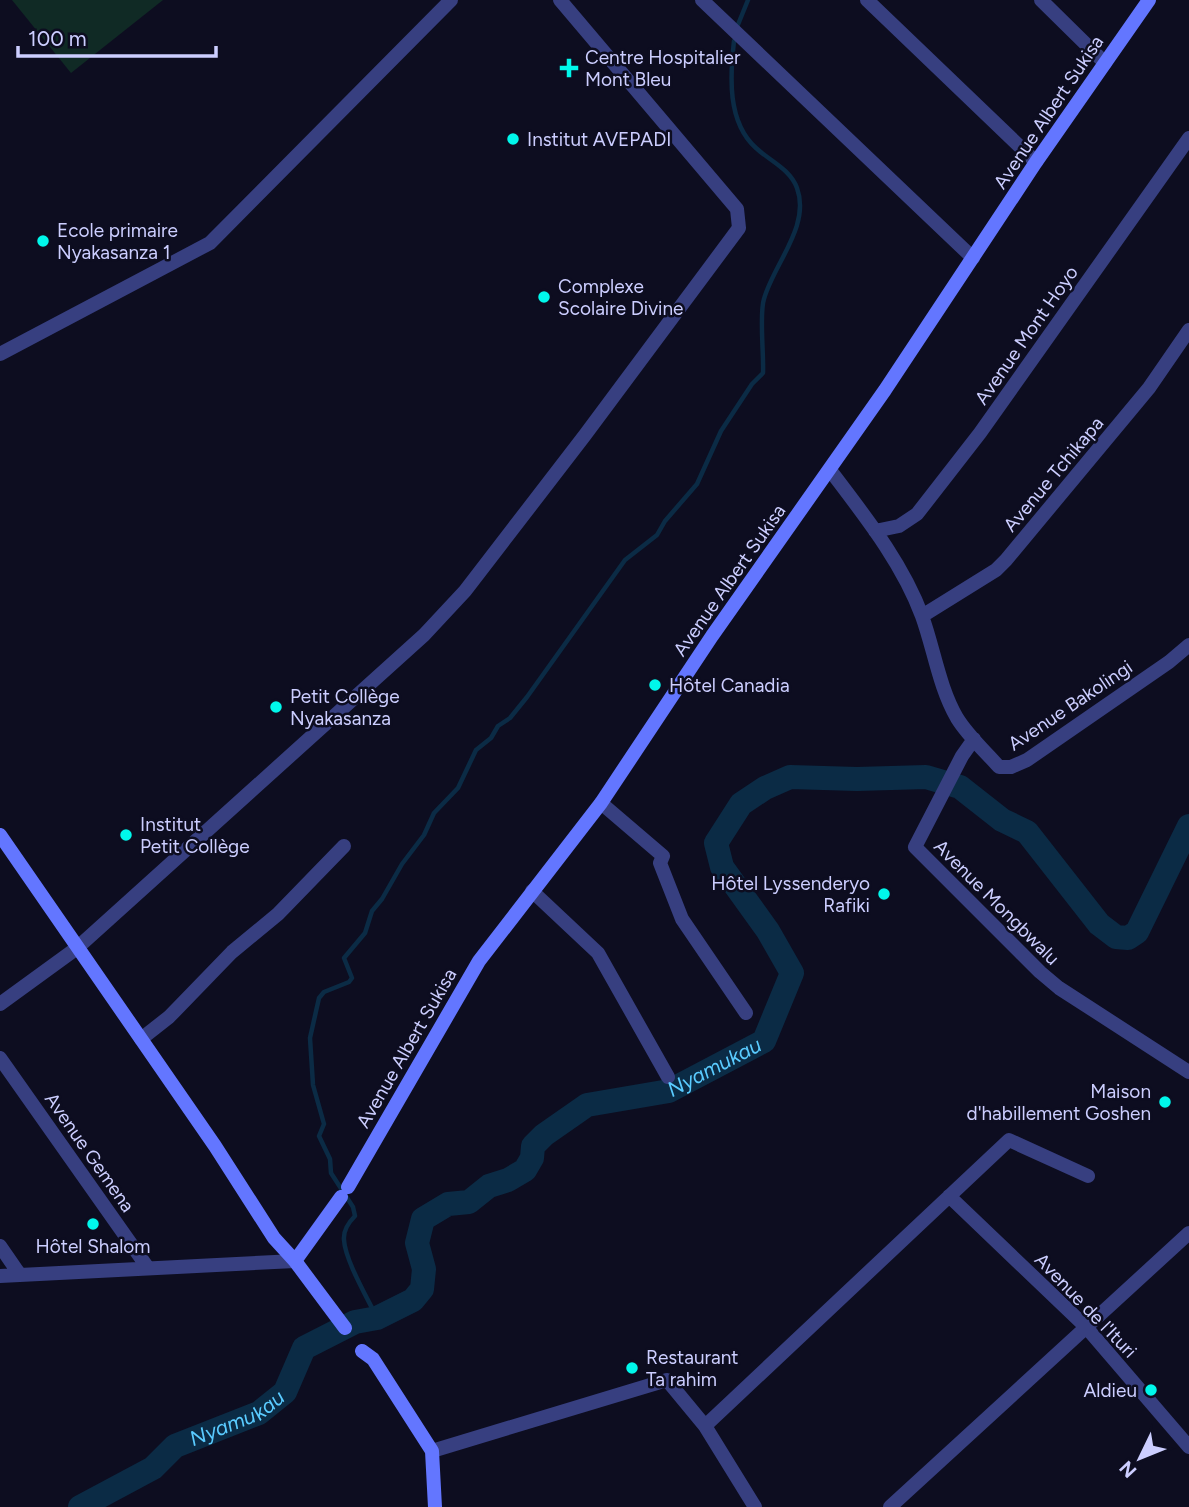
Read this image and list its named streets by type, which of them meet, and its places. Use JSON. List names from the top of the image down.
{
  "streets": {
    "street": [
      "Avenue Albert Sukisa",
      "Avenue Mont Hoyo",
      "Avenue Tchikapa",
      "Avenue Bakolingi",
      "Avenue Mongbwalu",
      "Avenue Gemena",
      "Avenue de l'Ituri"
    ]
  },
  "crossings": [
    ["Avenue Albert Sukisa", "Avenue Bakolingi"],
    ["Avenue Mont Hoyo", "Avenue Bakolingi"],
    ["Avenue Tchikapa", "Avenue Bakolingi"],
    ["Avenue Bakolingi", "Avenue Mongbwalu"]
  ],
  "water": ["Nyamukau"],
  "places": {
    "health": ["Centre Hospitalier Mont Bleu"],
    "other": [
      "Institut AVEPADI",
      "Ecole primaire Nyakasanza 1",
      "Complexe Scolaire Divine",
      "Hôtel Canadia",
      "Petit Collège Nyakasanza",
      "Institut Petit Collège",
      "Hôtel Lyssenderyo Rafiki",
      "Maison d'habillement Goshen",
      "Hôtel Shalom",
      "Restaurant Ta rahim",
      "Aldieu"
    ]
  },
  "scale_bar": "100 m",
  "north": "bottom left"
}
